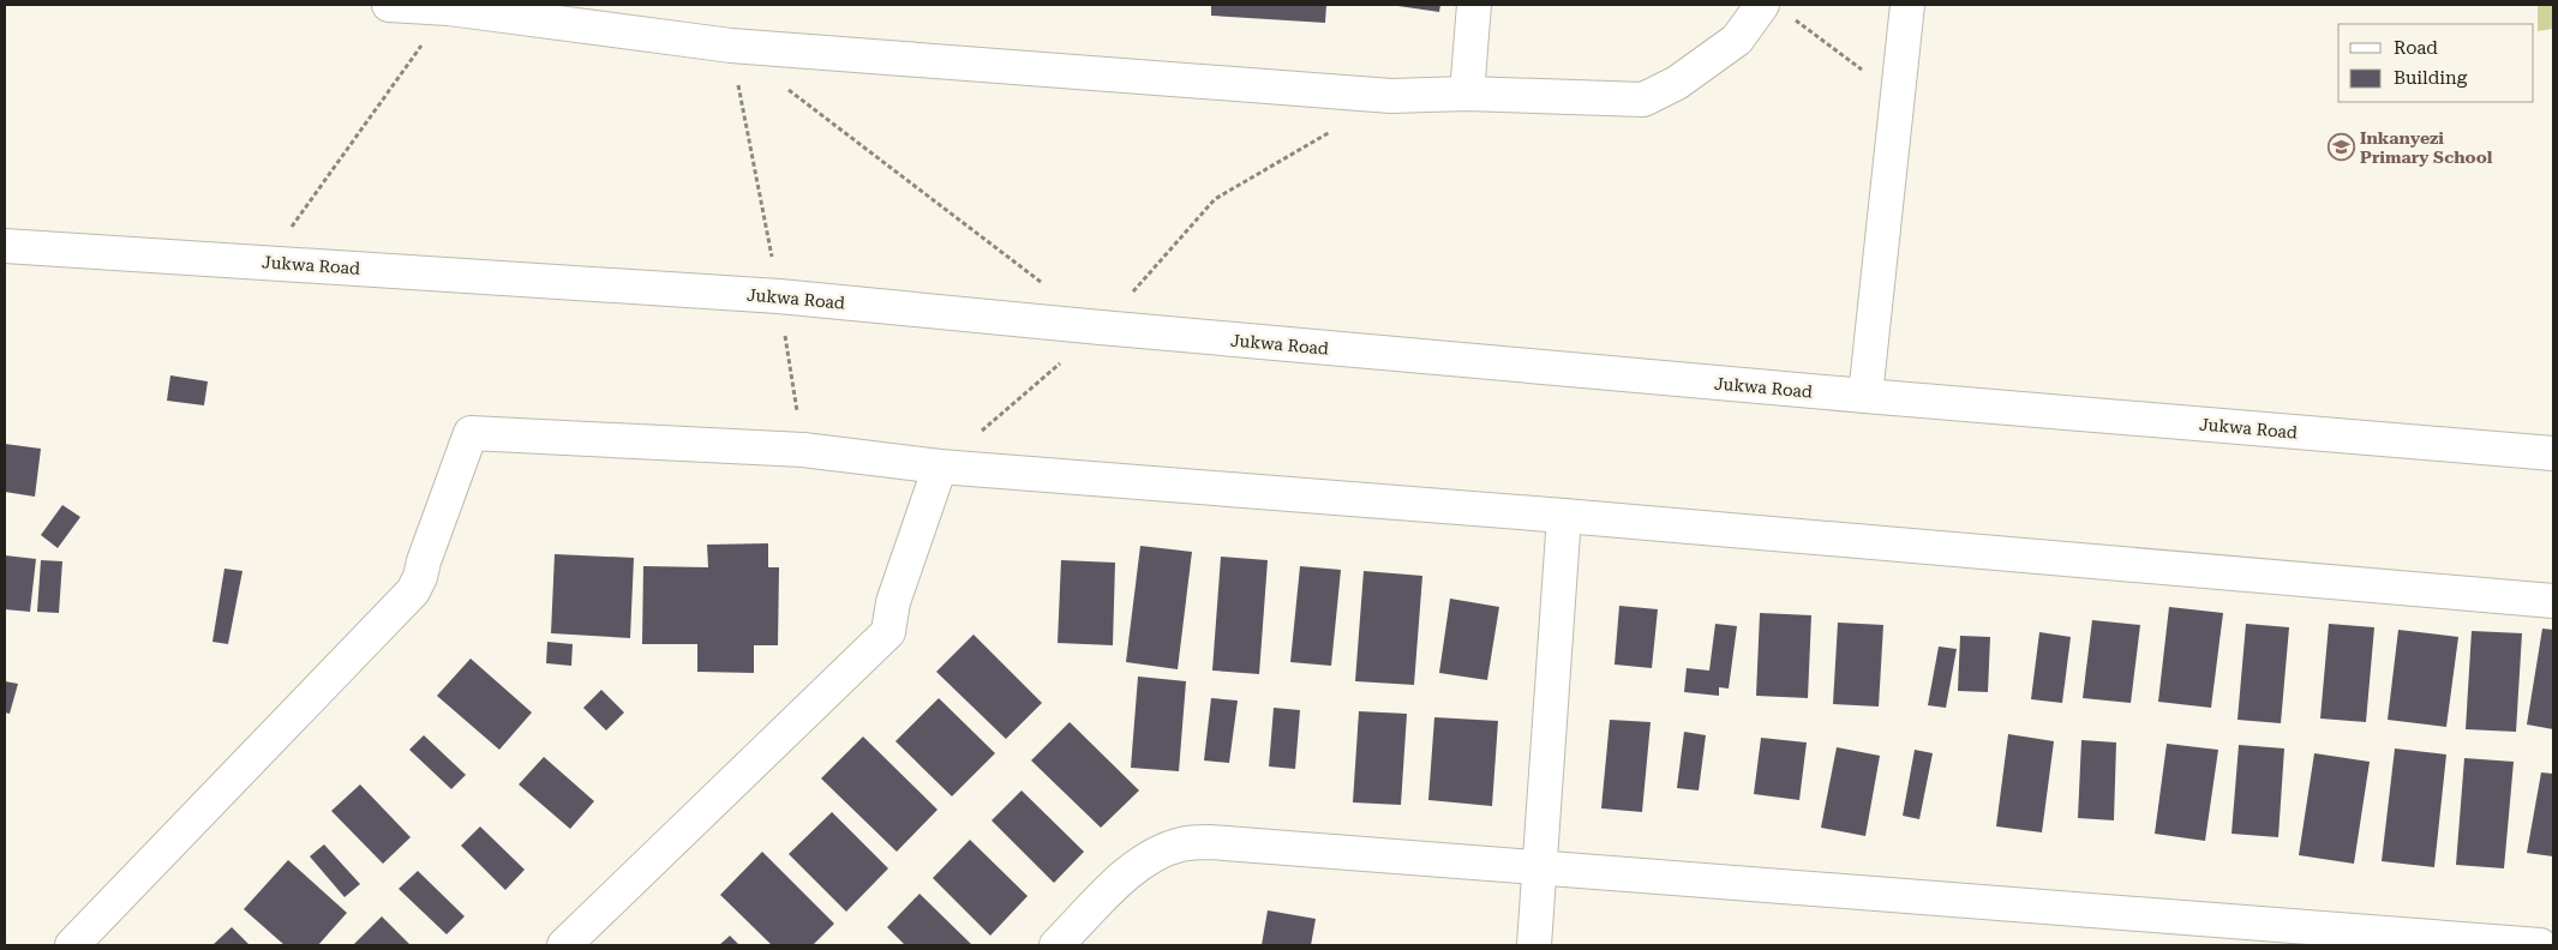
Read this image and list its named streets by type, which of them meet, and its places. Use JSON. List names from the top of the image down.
{
  "streets": {
    "street": ["Jukwa Road"]
  },
  "places": {
    "school or university": ["Inkanyezi Primary School"]
  },
  "legend": ["Road", "Building"]
}
